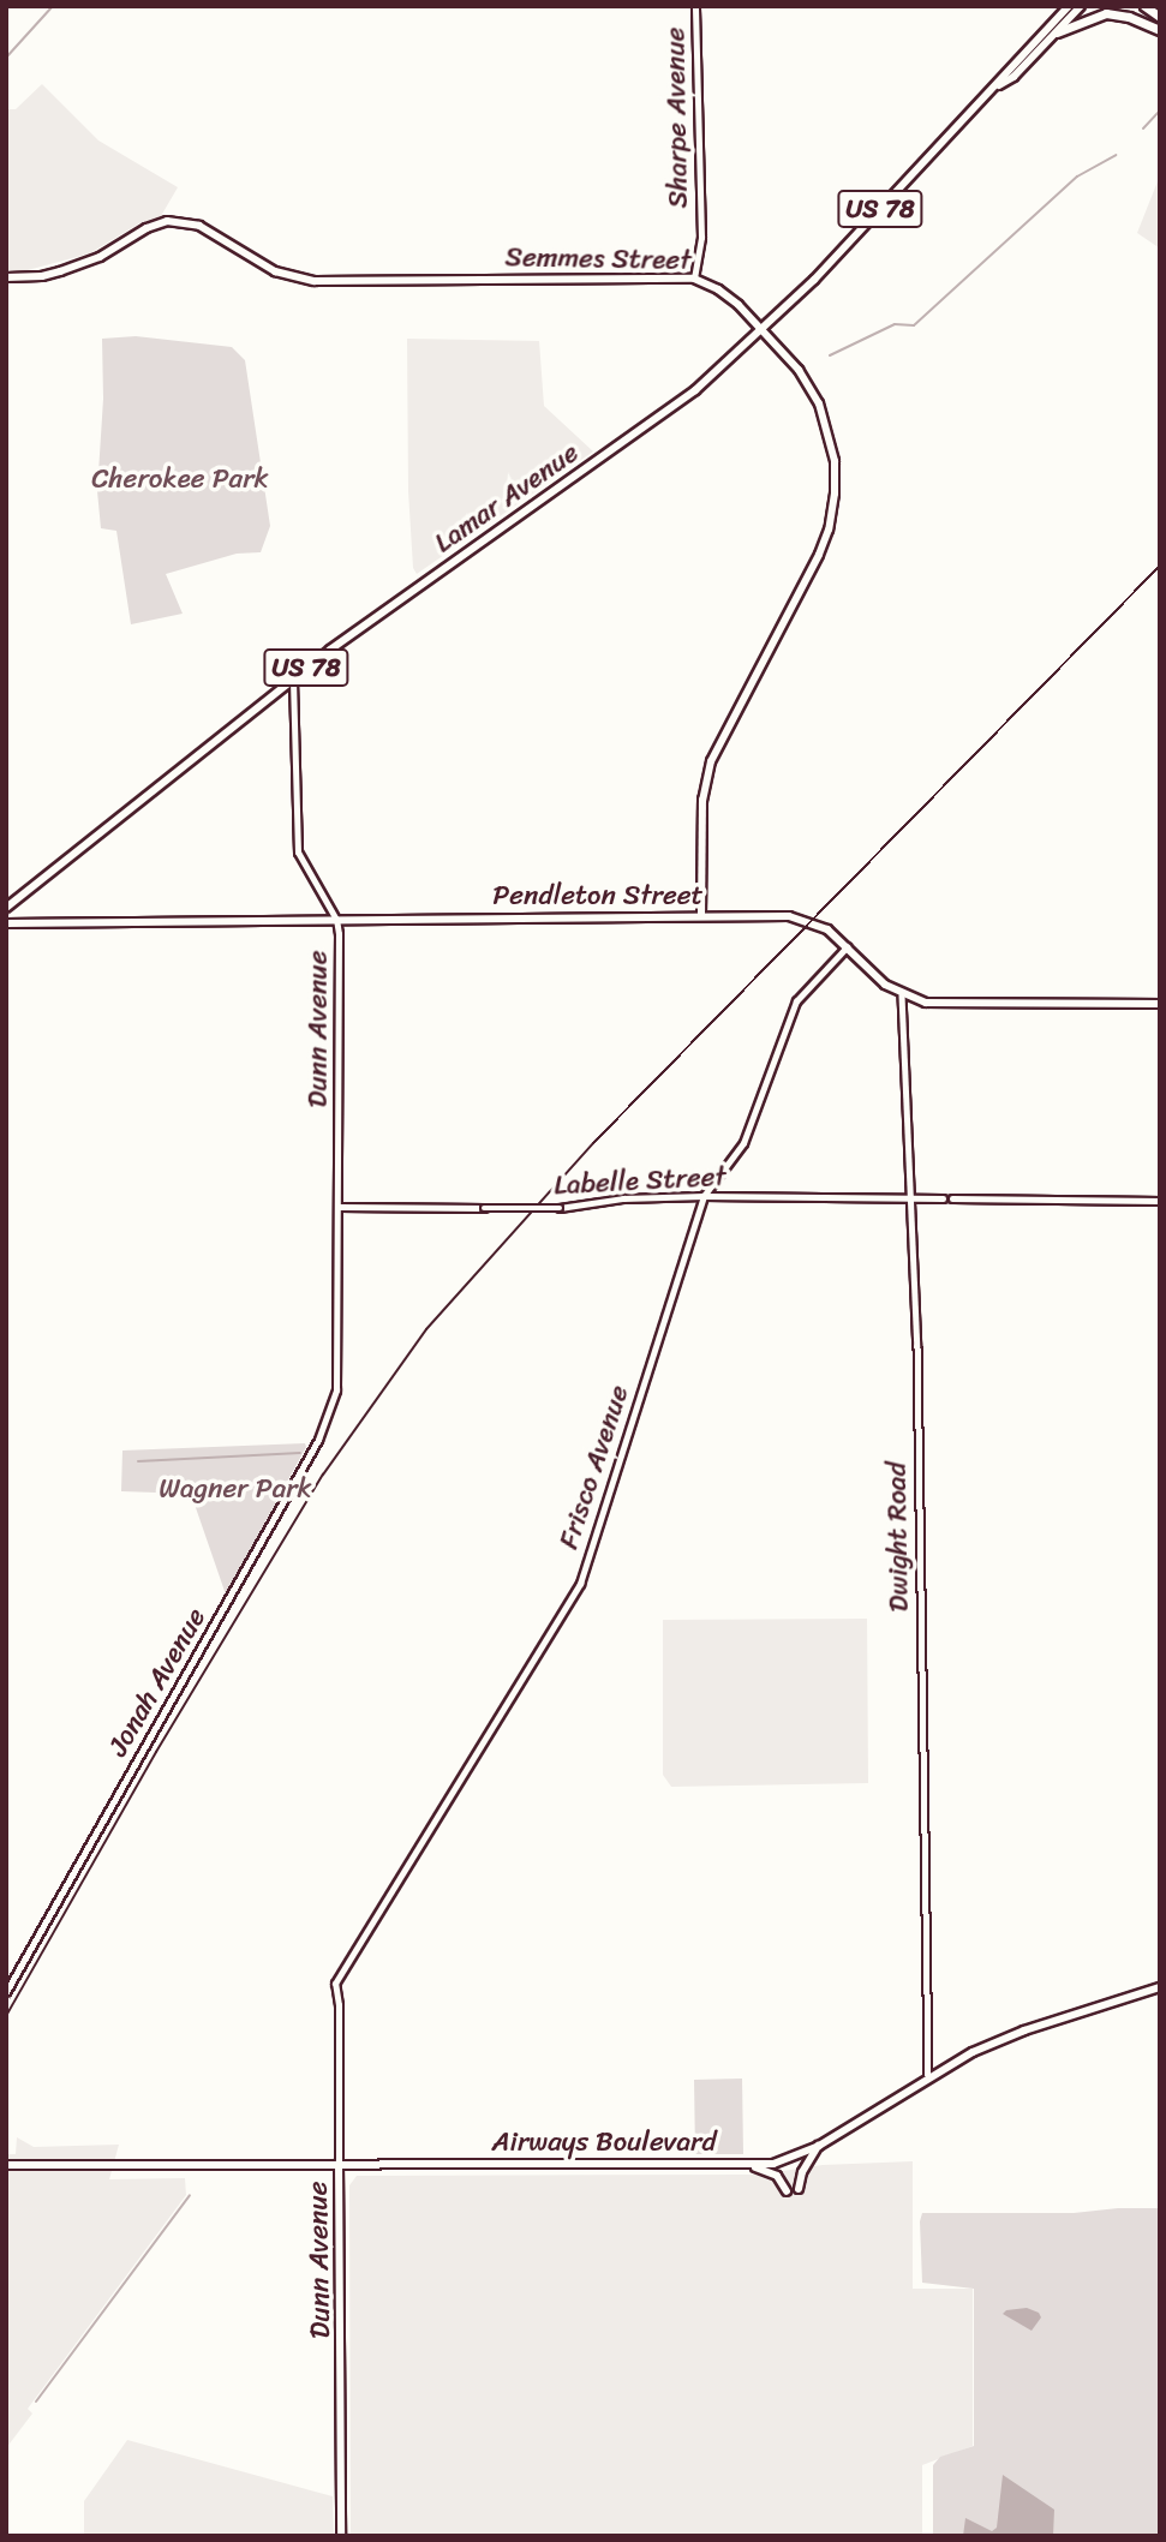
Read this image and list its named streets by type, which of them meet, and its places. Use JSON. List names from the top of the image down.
{
  "streets": {
    "main road": [
      "US 78",
      "Semmes Street",
      "Lamar Avenue",
      "Pendleton Street",
      "Dunn Avenue",
      "Airways Boulevard"
    ],
    "street": [
      "Sharpe Avenue",
      "Labelle Street",
      "Frisco Avenue",
      "Dwight Road",
      "Jonah Avenue"
    ]
  },
  "crossings": [
    ["Sharpe Avenue", "Semmes Street"],
    ["Semmes Street", "Lamar Avenue"],
    ["Semmes Street", "Pendleton Street"],
    ["Lamar Avenue", "Dunn Avenue"],
    ["Pendleton Street", "Dunn Avenue"],
    ["Pendleton Street", "Frisco Avenue"],
    ["Pendleton Street", "Dwight Road"],
    ["Dunn Avenue", "Labelle Street"],
    ["Dunn Avenue", "Frisco Avenue"],
    ["Dunn Avenue", "Jonah Avenue"],
    ["Dunn Avenue", "Airways Boulevard"],
    ["Labelle Street", "Frisco Avenue"],
    ["Labelle Street", "Dwight Road"],
    ["Dwight Road", "Airways Boulevard"]
  ],
  "parks": ["Cherokee Park", "Wagner Park"]
}
